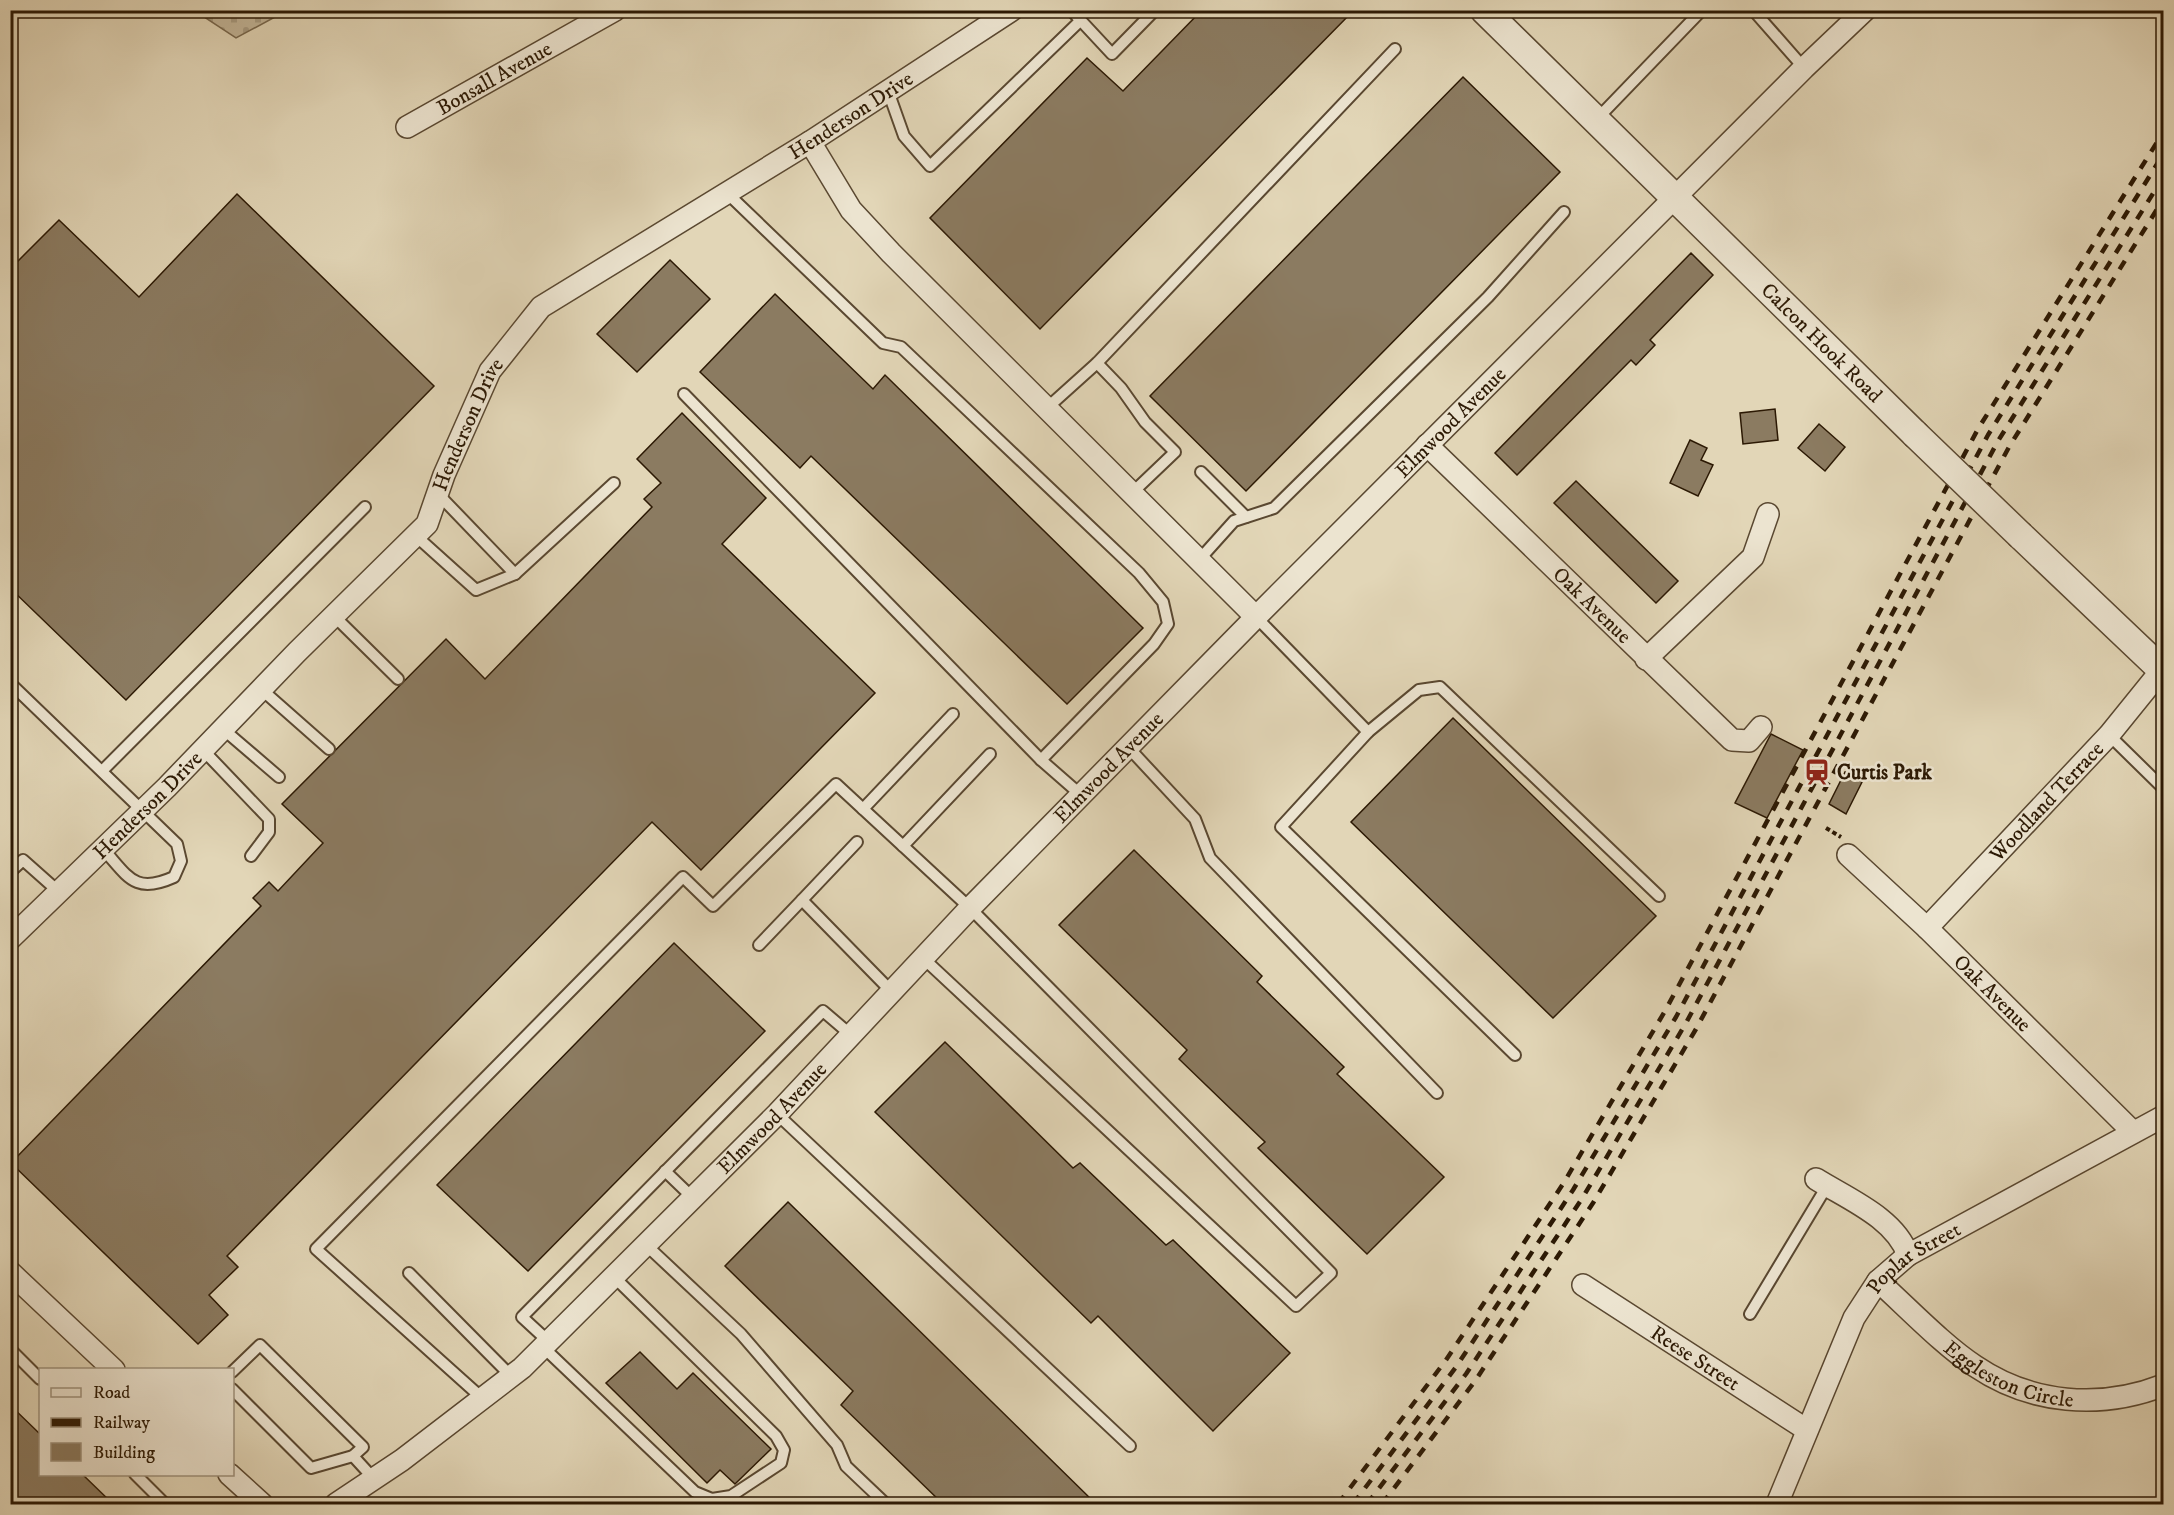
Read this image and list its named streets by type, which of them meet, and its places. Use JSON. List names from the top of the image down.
{
  "streets": {
    "street": [
      "Bonsall Avenue",
      "Henderson Drive",
      "Calcon Hook Road",
      "Elmwood Avenue",
      "Oak Avenue",
      "Woodland Terrace",
      "Poplar Street",
      "Reese Street",
      "Eggleston Circle"
    ]
  },
  "crossings": [
    ["Calcon Hook Road", "Elmwood Avenue"],
    ["Calcon Hook Road", "Woodland Terrace"],
    ["Elmwood Avenue", "Oak Avenue"],
    ["Oak Avenue", "Woodland Terrace"],
    ["Oak Avenue", "Poplar Street"],
    ["Poplar Street", "Reese Street"],
    ["Poplar Street", "Eggleston Circle"]
  ],
  "places": {
    "station": ["Curtis Park"]
  },
  "legend": ["Road", "Railway", "Building"]
}
